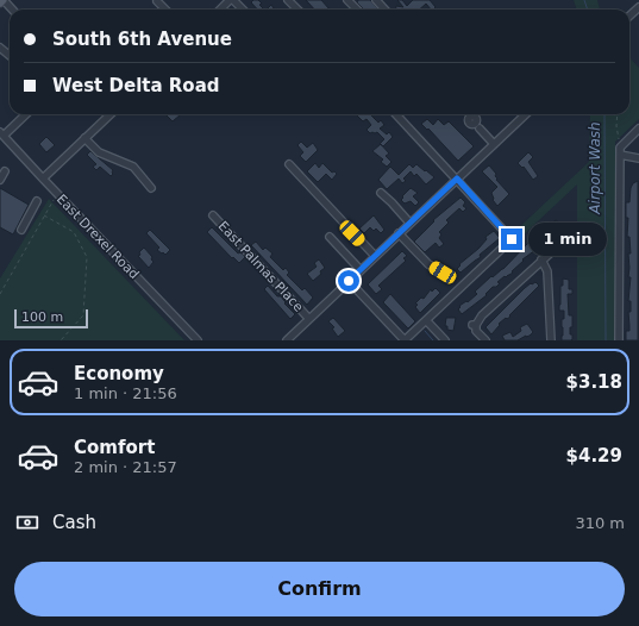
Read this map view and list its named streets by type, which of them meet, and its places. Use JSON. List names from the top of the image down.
{
  "streets": {
    "street": ["East Drexel Road", "East Palmas Place"]
  },
  "water": ["Airport Wash"],
  "scale_bar": "100 m",
  "page": {
    "banner": ["South 6th Avenue", "West Delta Road"],
    "bubble": "1 min",
    "scale": "100 m",
    "list": [
      {
        "name": "Economy",
        "note": "1 min · 21:56",
        "value": "$3.18"
      },
      {
        "name": "Comfort",
        "note": "2 min · 21:57",
        "value": "$4.29"
      }
    ],
    "pay": ["Cash", "310 m"],
    "buttons": "Confirm"
  }
}
